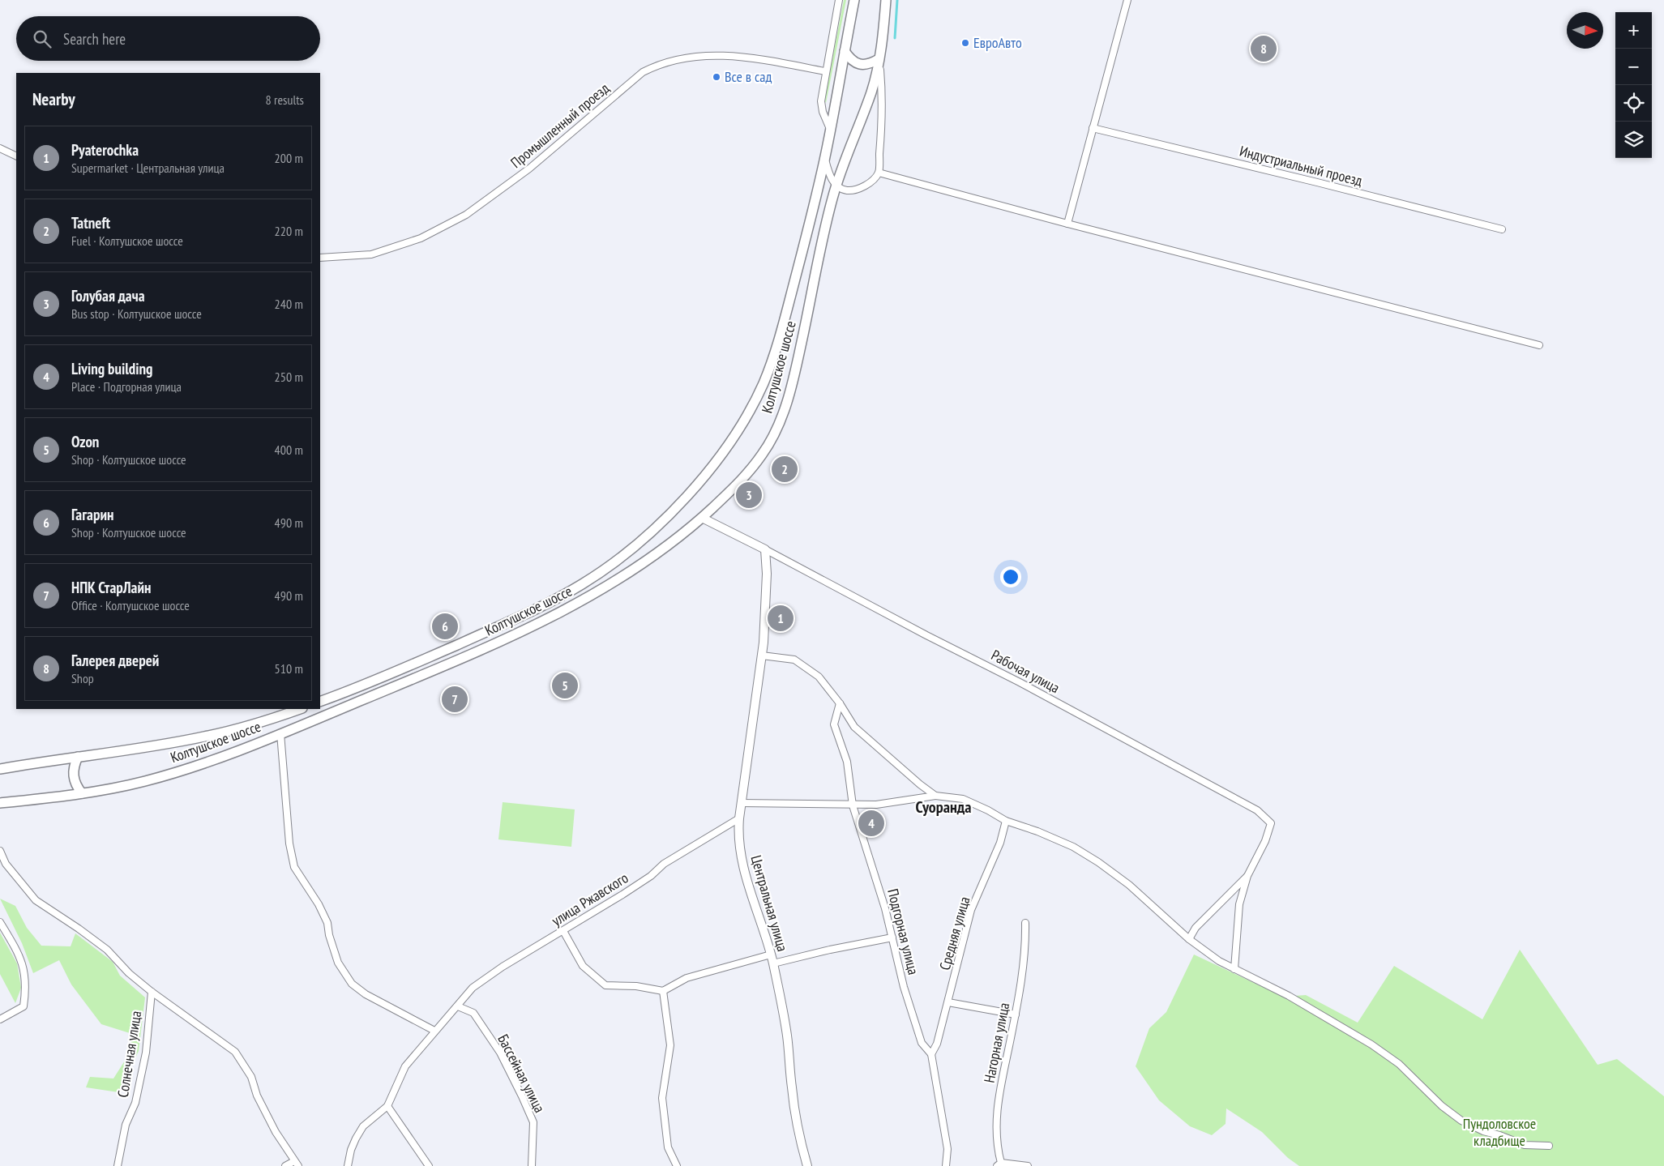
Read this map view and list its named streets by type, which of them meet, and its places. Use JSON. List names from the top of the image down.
{
  "streets": {
    "main road": ["Колтушское шоссе"],
    "street": [
      "Промышленный проезд",
      "Индустриальный проезд",
      "Рабочая улица",
      "улица Ржавского",
      "Центральная улица",
      "Подгорная улица",
      "Средняя улица",
      "Нагорная улица",
      "Солнечная улица",
      "Бассейная улица"
    ]
  },
  "crossings": [
    ["Рабочая улица", "Центральная улица"],
    ["улица Ржавского", "Центральная улица"],
    ["улица Ржавского", "Бассейная улица"],
    ["Подгорная улица", "Средняя улица"]
  ],
  "districts": ["Суоранда"],
  "parks": ["Пундоловское кладбище"],
  "places": ["ЕвроАвто", "Все в сад"],
  "north": "right",
  "page": {
    "map_buttons": ["+", "−"],
    "search": "Search here",
    "pins": [
      "8",
      "2",
      "3",
      "1",
      "6",
      "5",
      "7",
      "4"
    ],
    "heading": ["Nearby", "8 results"],
    "list": [
      {
        "mark": "1",
        "name": "Pyaterochka",
        "note": "Supermarket · Центральная улица",
        "value": "200 m"
      },
      {
        "mark": "2",
        "name": "Tatneft",
        "note": "Fuel · Колтушское шоссе",
        "value": "220 m"
      },
      {
        "mark": "3",
        "name": "Голубая дача",
        "note": "Bus stop · Колтушское шоссе",
        "value": "240 m"
      },
      {
        "mark": "4",
        "name": "Living building",
        "note": "Place · Подгорная улица",
        "value": "250 m"
      },
      {
        "mark": "5",
        "name": "Ozon",
        "note": "Shop · Колтушское шоссе",
        "value": "400 m"
      },
      {
        "mark": "6",
        "name": "Гагарин",
        "note": "Shop · Колтушское шоссе",
        "value": "490 m"
      },
      {
        "mark": "7",
        "name": "НПК СтарЛайн",
        "note": "Office · Колтушское шоссе",
        "value": "490 m"
      },
      {
        "mark": "8",
        "name": "Галерея дверей",
        "note": "Shop",
        "value": "510 m"
      }
    ]
  }
}
